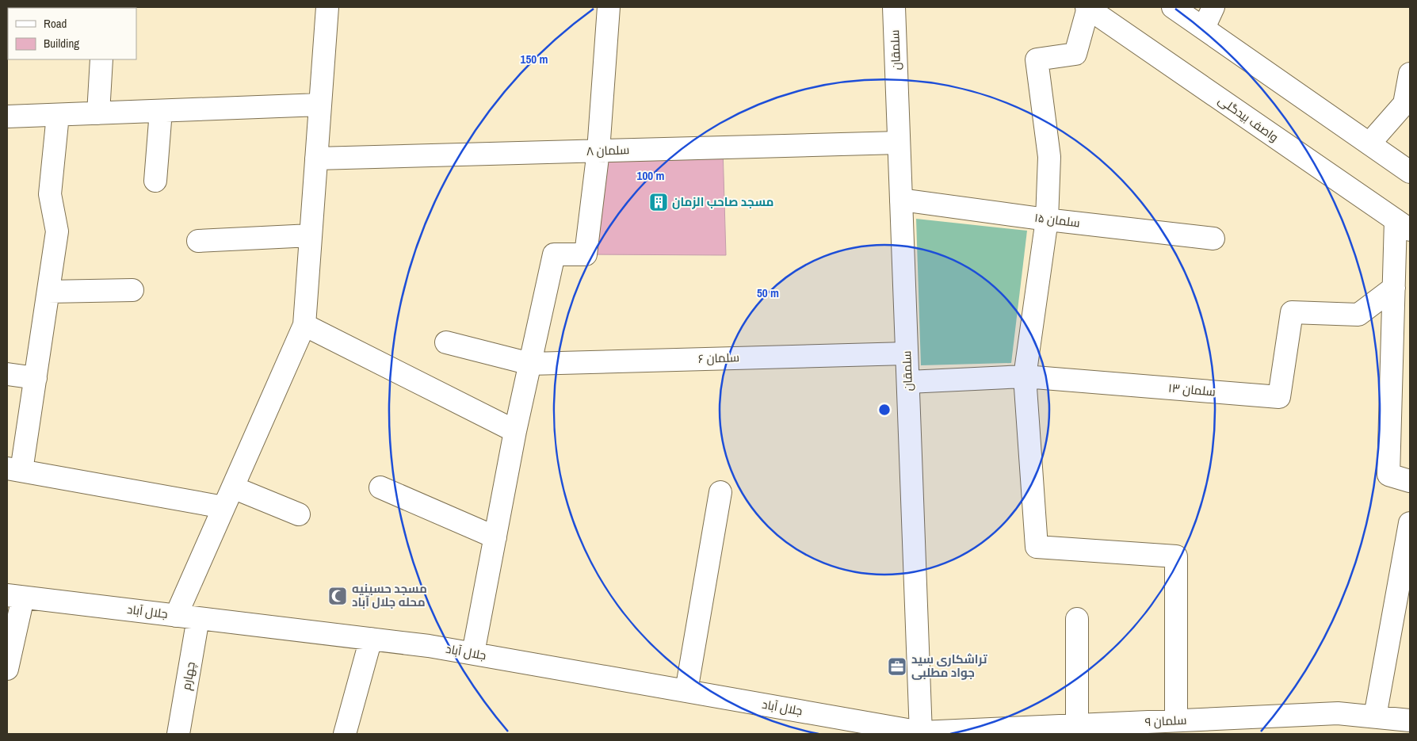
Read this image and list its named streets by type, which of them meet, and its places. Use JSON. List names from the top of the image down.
{
  "streets": {
    "street": [
      "سلمقان",
      "واصف بیدگلی",
      "سلمان ۸",
      "سلمان ۱۵",
      "سلمان ۶",
      "سلمان ۱۳",
      "جلال آباد",
      "چهارم",
      "سلمان ۹"
    ]
  },
  "crossings": [
    ["سلمقان", "سلمان ۸"],
    ["سلمقان", "سلمان ۱۵"],
    ["سلمقان", "سلمان ۶"],
    ["سلمقان", "سلمان ۱۳"],
    ["سلمقان", "جلال آباد"],
    ["سلمقان", "سلمان ۹"],
    ["جلال آباد", "چهارم"],
    ["جلال آباد", "سلمان ۹"]
  ],
  "places": {
    "building": ["مسجد صاحب الزمان"],
    "mosque": ["مسجد حسینیه محله جلال آباد"],
    "office": ["تراشکاری سید جواد مطلبی"]
  },
  "legend": ["Road", "Building"],
  "rings": ["150 m", "100 m", "50 m"]
}
